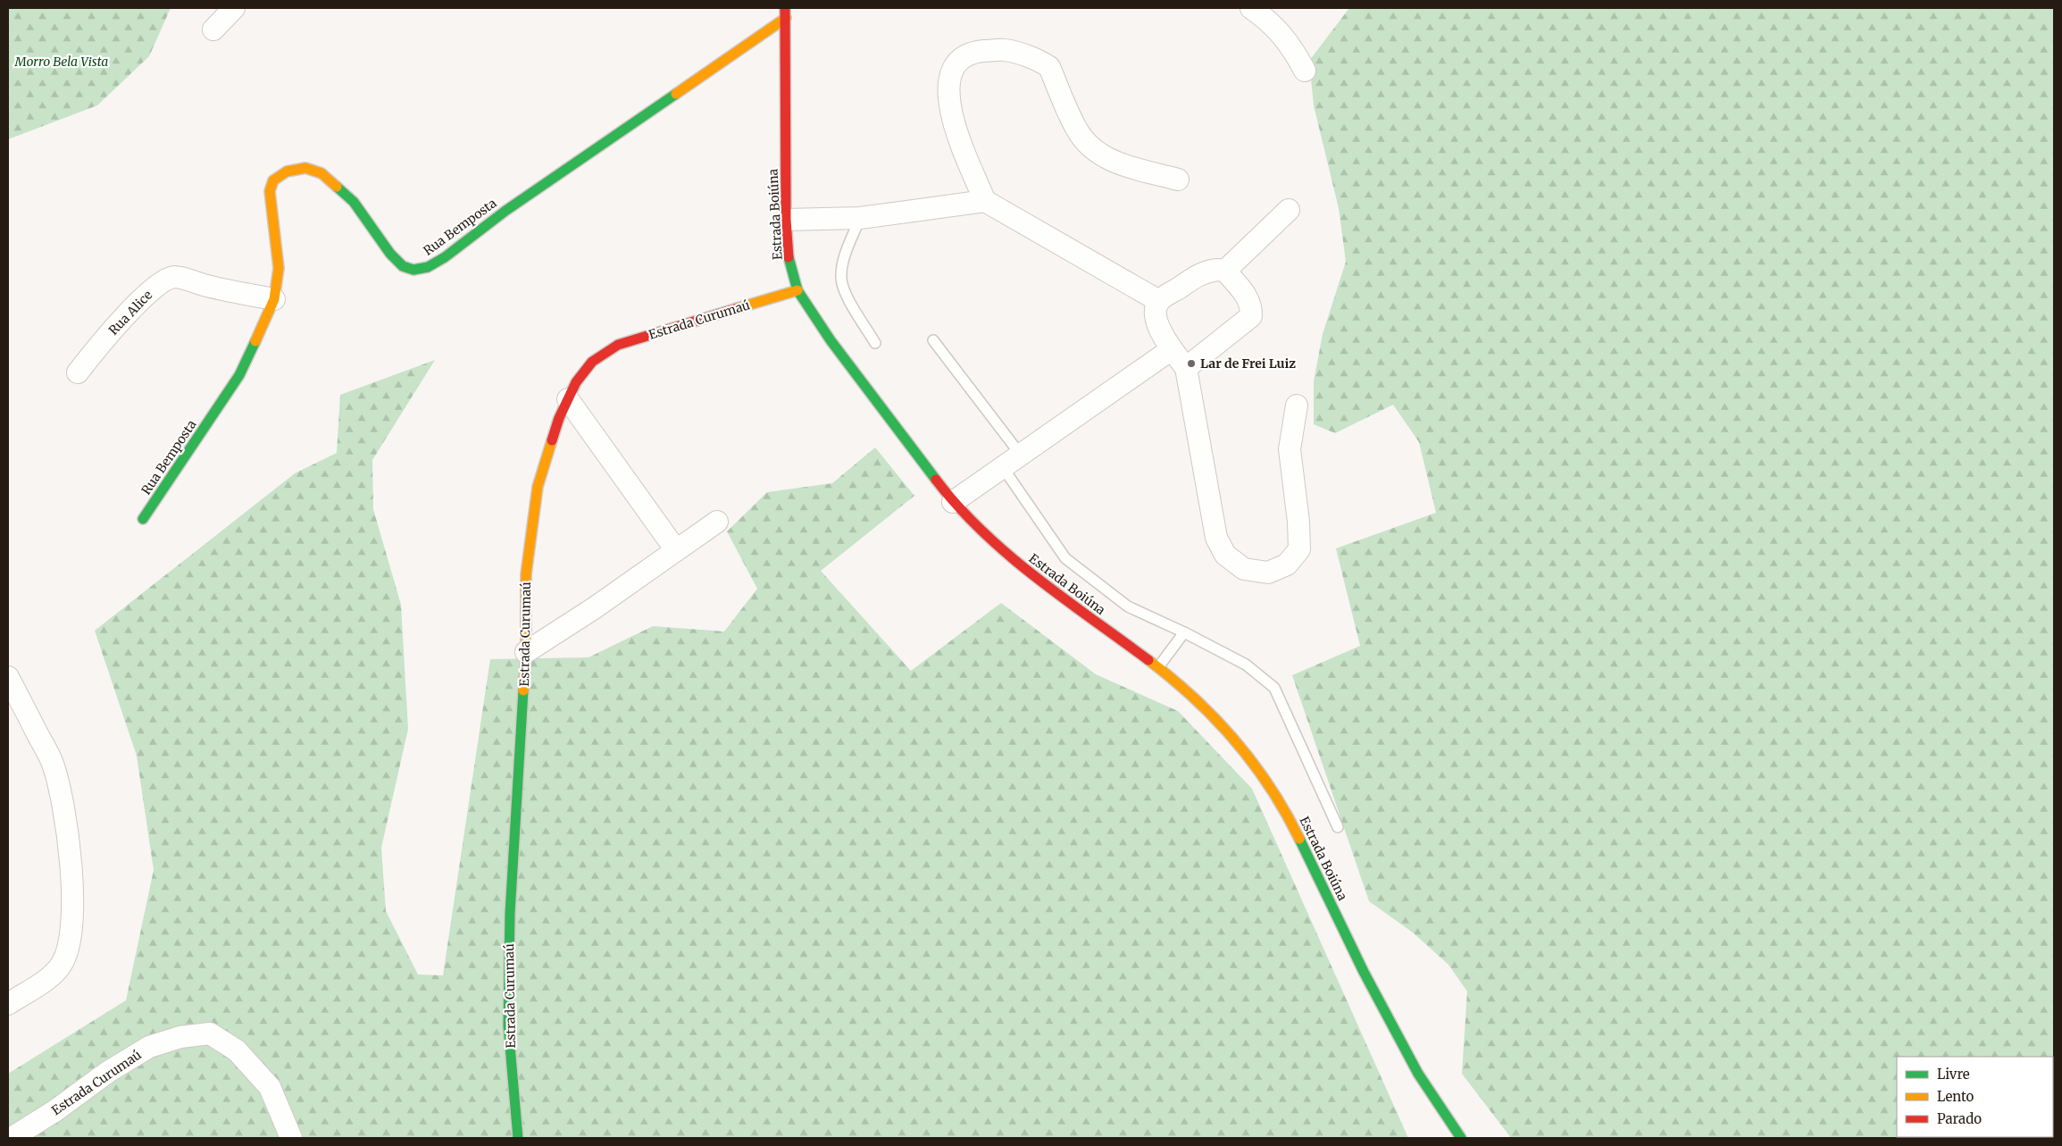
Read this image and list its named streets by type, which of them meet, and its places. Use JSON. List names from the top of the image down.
{
  "streets": {
    "street": [
      "Estrada Boiúna",
      "Rua Bemposta",
      "Rua Alice",
      "Estrada Curumaú"
    ]
  },
  "crossings": [
    ["Estrada Boiúna", "Rua Bemposta"],
    ["Estrada Boiúna", "Estrada Curumaú"],
    ["Rua Bemposta", "Rua Alice"]
  ],
  "parks": ["Morro Bela Vista"],
  "places": ["Lar de Frei Luiz"],
  "legend": ["Livre", "Lento", "Parado"]
}
